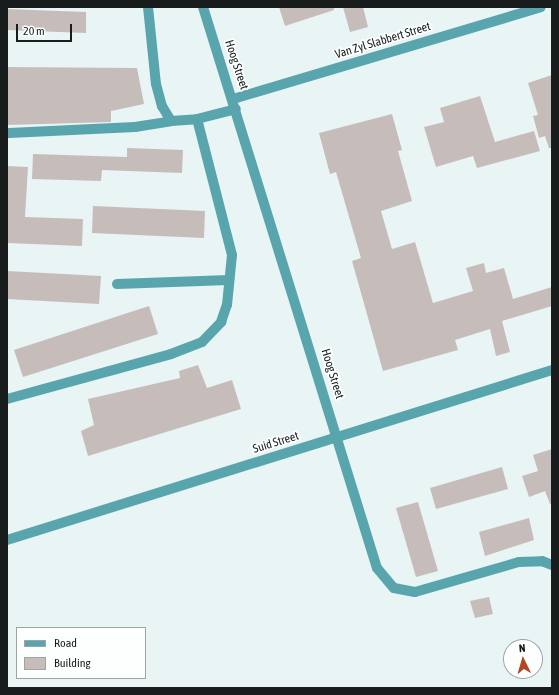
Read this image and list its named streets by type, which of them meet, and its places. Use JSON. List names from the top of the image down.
{
  "streets": {
    "street": ["Van Zyl Slabbert Street", "Hoog Street", "Suid Street"]
  },
  "crossings": [
    ["Van Zyl Slabbert Street", "Hoog Street"],
    ["Hoog Street", "Suid Street"]
  ],
  "legend": ["Road", "Building"],
  "scale_bar": "20 m",
  "north": "top"
}
